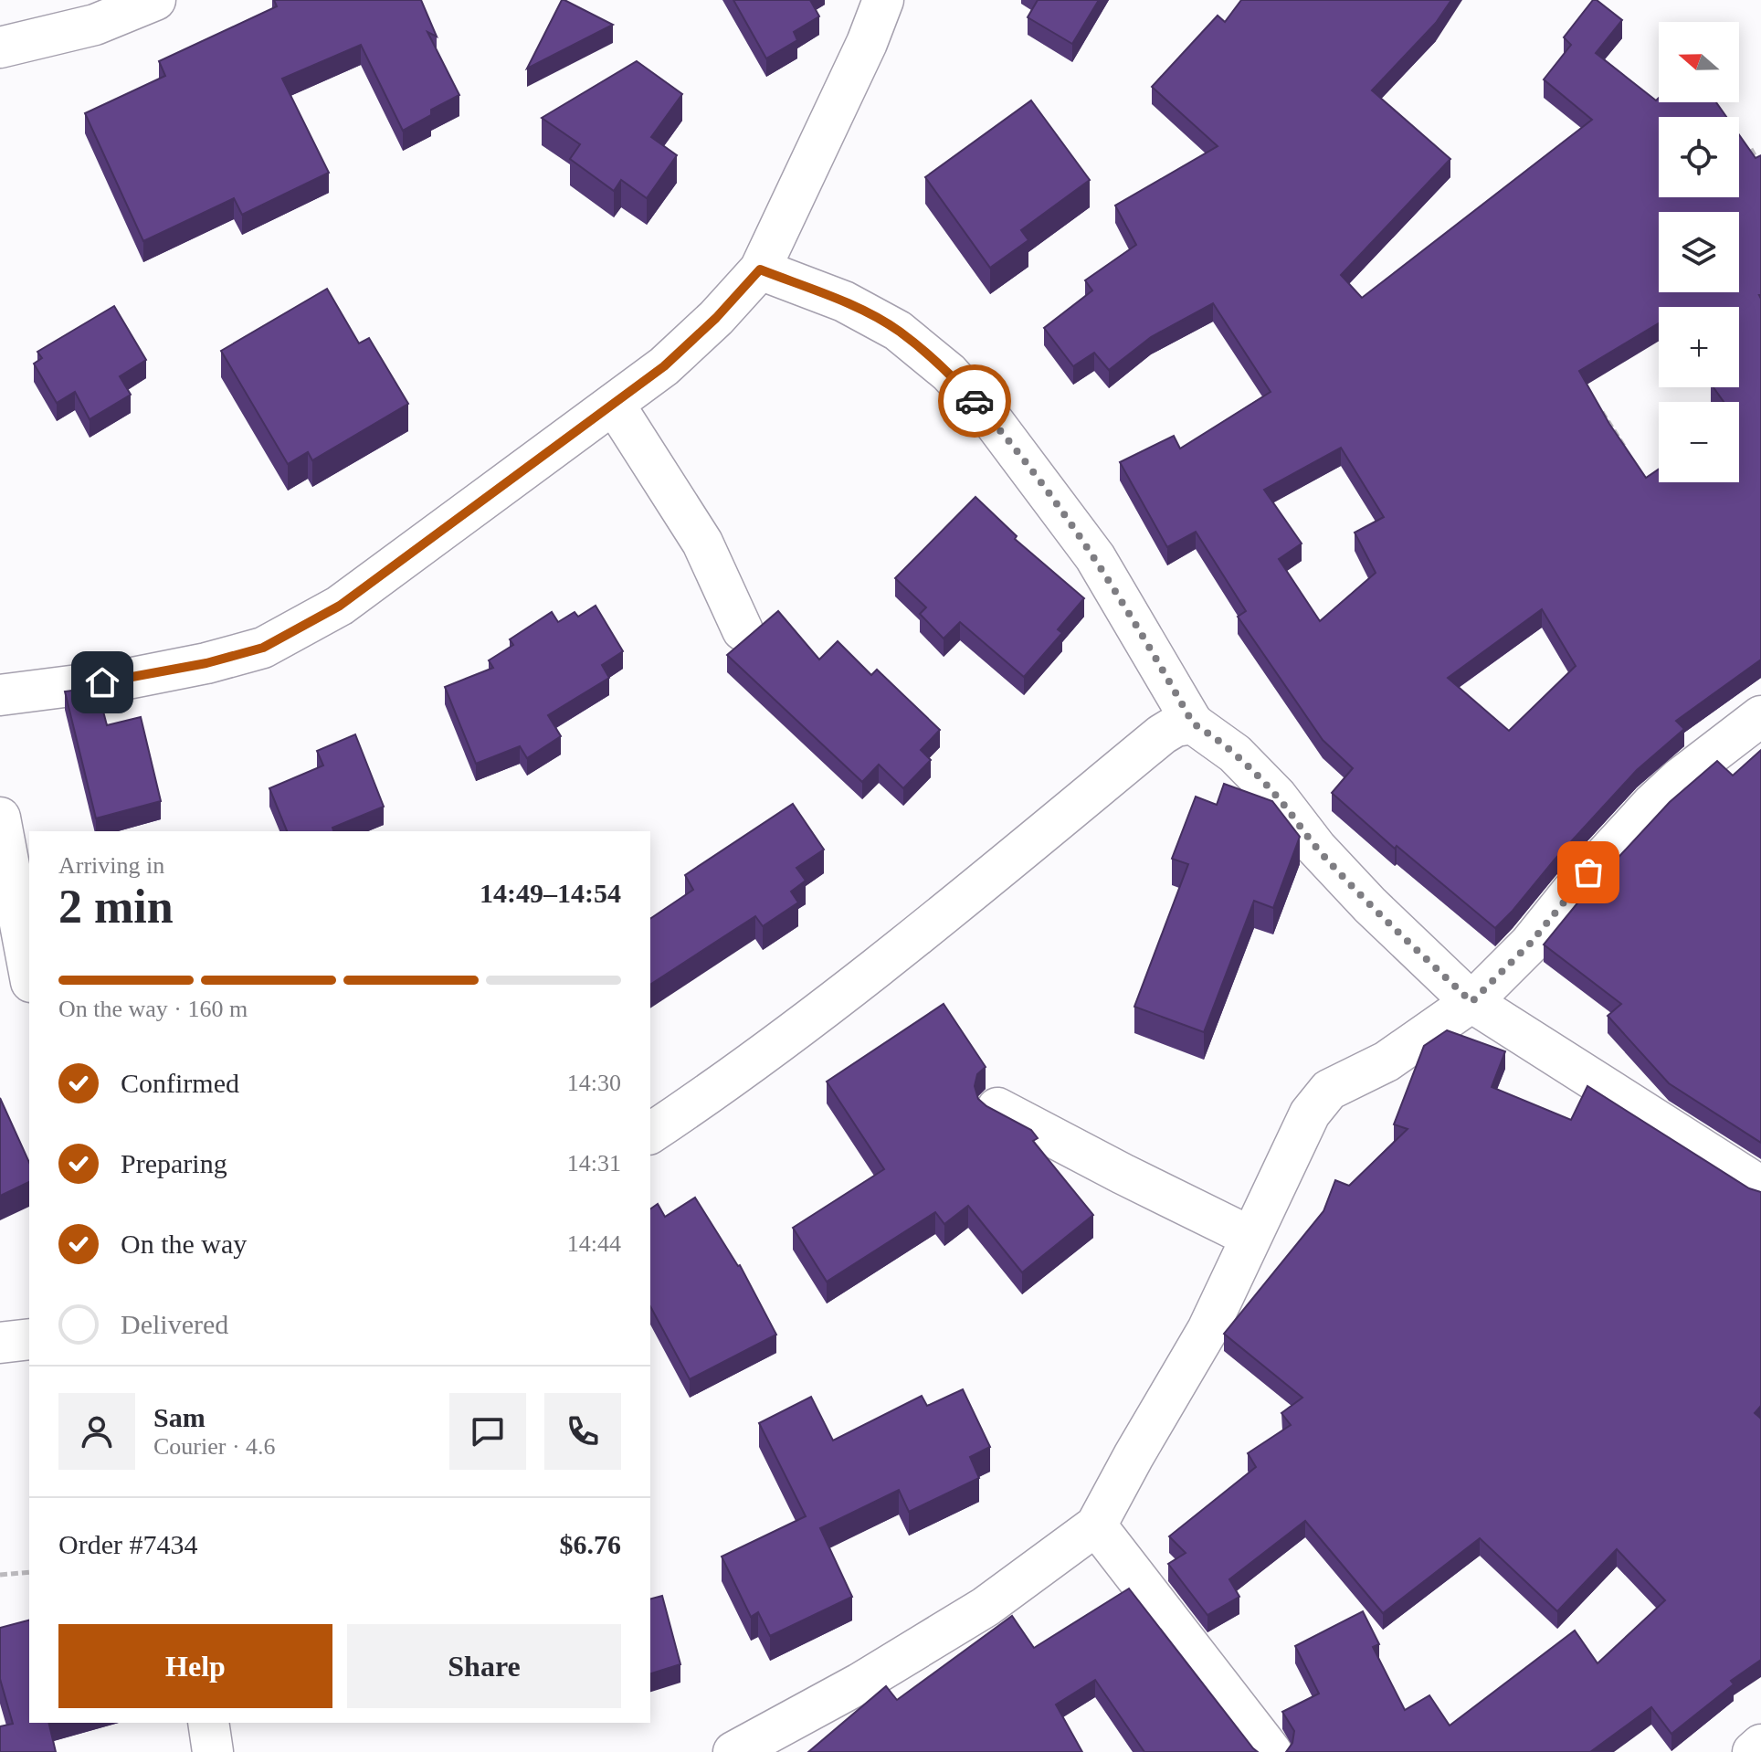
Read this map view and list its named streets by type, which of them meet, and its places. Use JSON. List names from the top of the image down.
{
  "north": "left",
  "page": {
    "map_buttons": ["+", "−"],
    "heading": ["2 min", "Arriving in", "14:49–14:54"],
    "panel": [
      "Sam",
      "Courier · 4.6",
      "Order #7434",
      "$6.76"
    ],
    "bar": "On the way · 160 m",
    "list": [
      ["Confirmed", "14:30"],
      ["Preparing", "14:31"],
      ["On the way", "14:44"],
      "Delivered"
    ],
    "buttons": ["Help", "Share"]
  }
}
